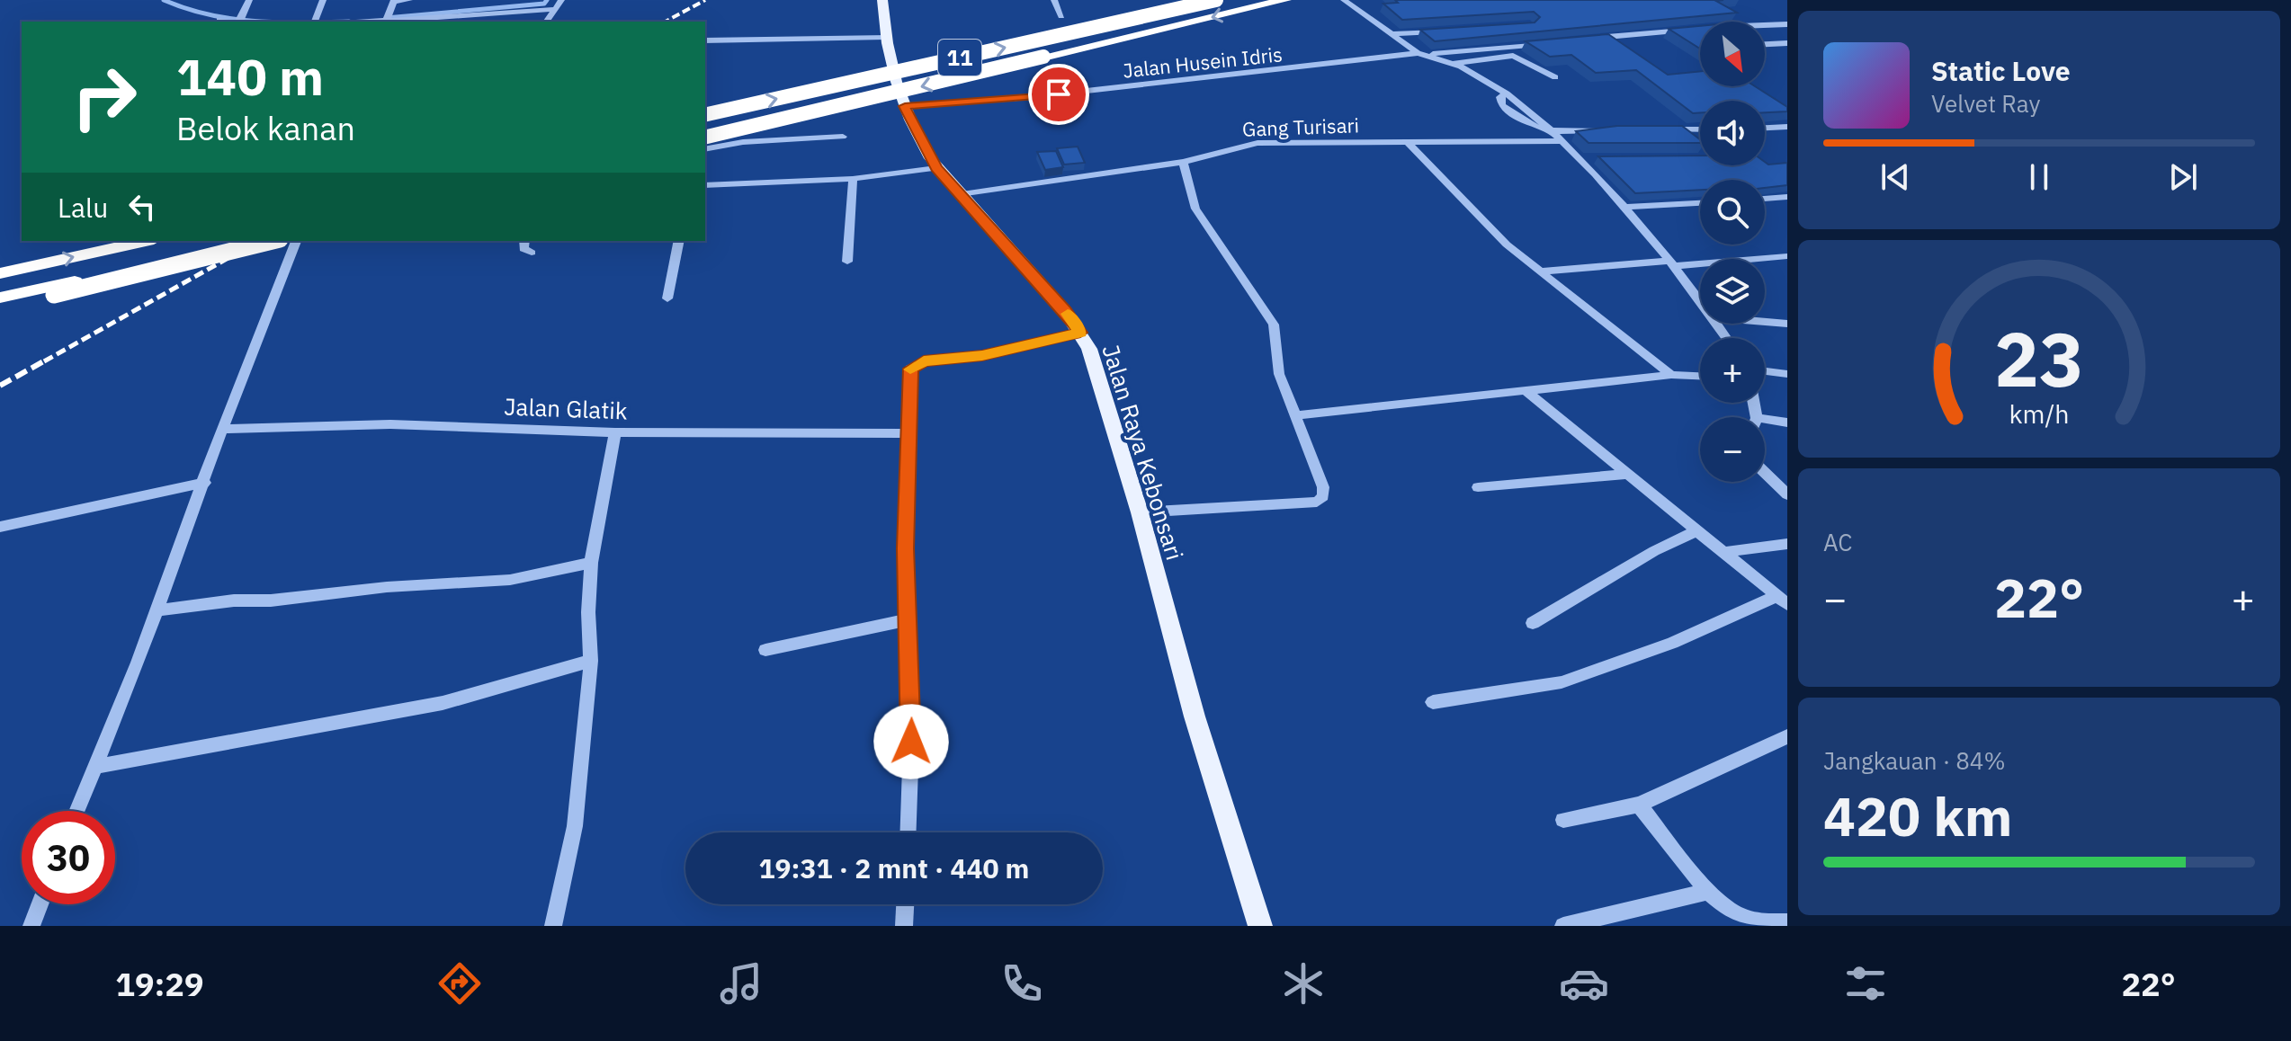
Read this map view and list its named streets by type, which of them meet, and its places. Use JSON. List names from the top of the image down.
{
  "streets": {
    "highway": ["11"],
    "main road": ["Jalan Raya Kebonsari"],
    "street": ["Jalan Husein Idris", "Gang Turisari", "Jalan Glatik"]
  },
  "crossings": [
    ["Jalan Husein Idris", "Jalan Raya Kebonsari"],
    ["Gang Turisari", "Jalan Raya Kebonsari"]
  ],
  "north": "bottom right",
  "page": {
    "map_buttons": ["+", "−"],
    "turn": ["140 m", "Belok kanan"],
    "song": ["Static Love", "Velvet Ray"],
    "then": "Lalu",
    "tile": [
      "AC",
      ["Jangkauan · 84%", "420 km"]
    ],
    "heat": ["−", "22°", "+"],
    "limit": "30",
    "trip": "19:31 · 2 mnt · 440 m",
    "tabs": ["19:29", "22°"],
    "gauge": ["23", "km/h"]
  }
}
